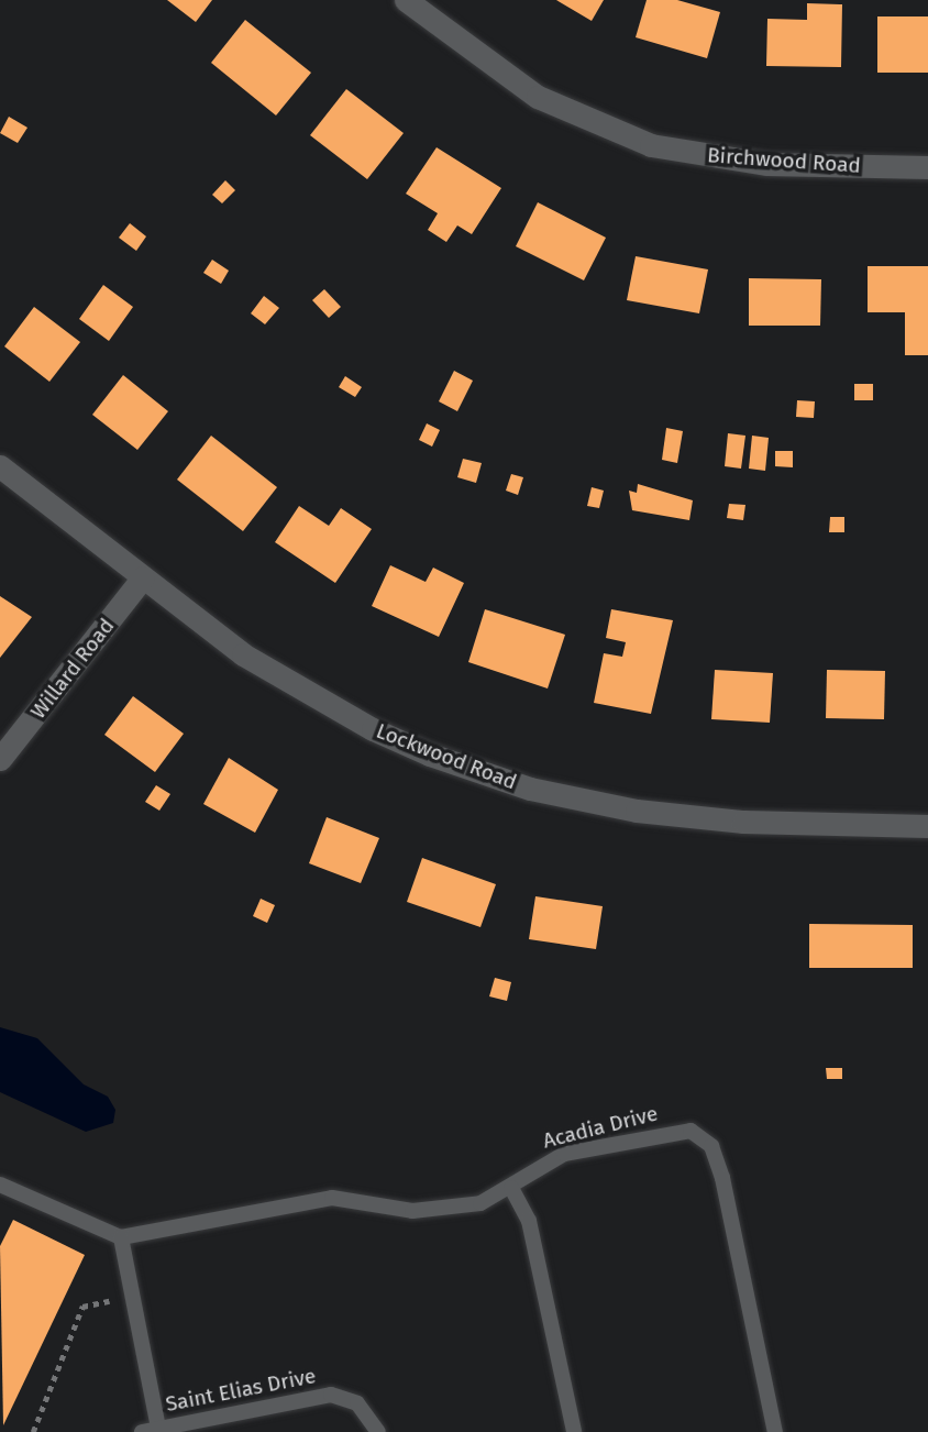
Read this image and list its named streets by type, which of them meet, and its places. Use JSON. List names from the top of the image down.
{
  "streets": {
    "street": ["Birchwood Road", "Willard Road", "Lockwood Road"],
    "lane": ["Acadia Drive", "Saint Elias Drive"]
  },
  "crossings": [
    ["Willard Road", "Lockwood Road"]
  ]
}
